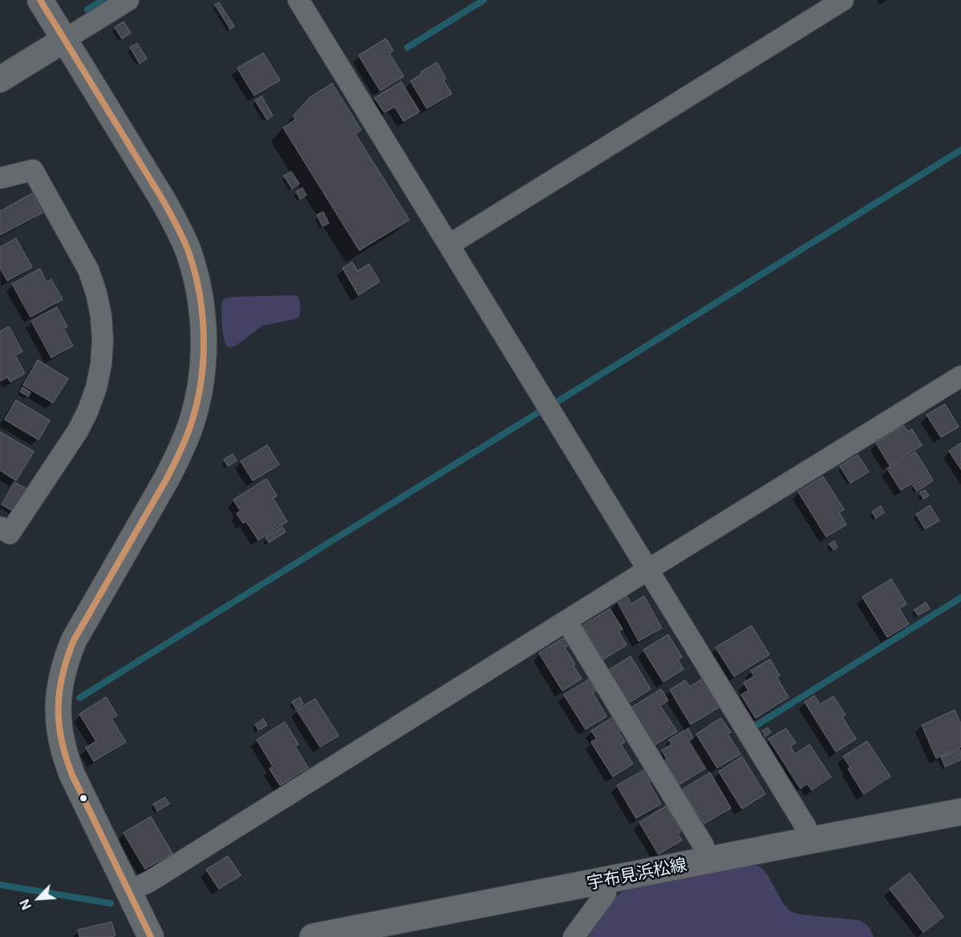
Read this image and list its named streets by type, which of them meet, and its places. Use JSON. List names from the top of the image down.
{
  "streets": {
    "main road": ["宇布見浜松線"]
  },
  "north": "bottom left"
}
